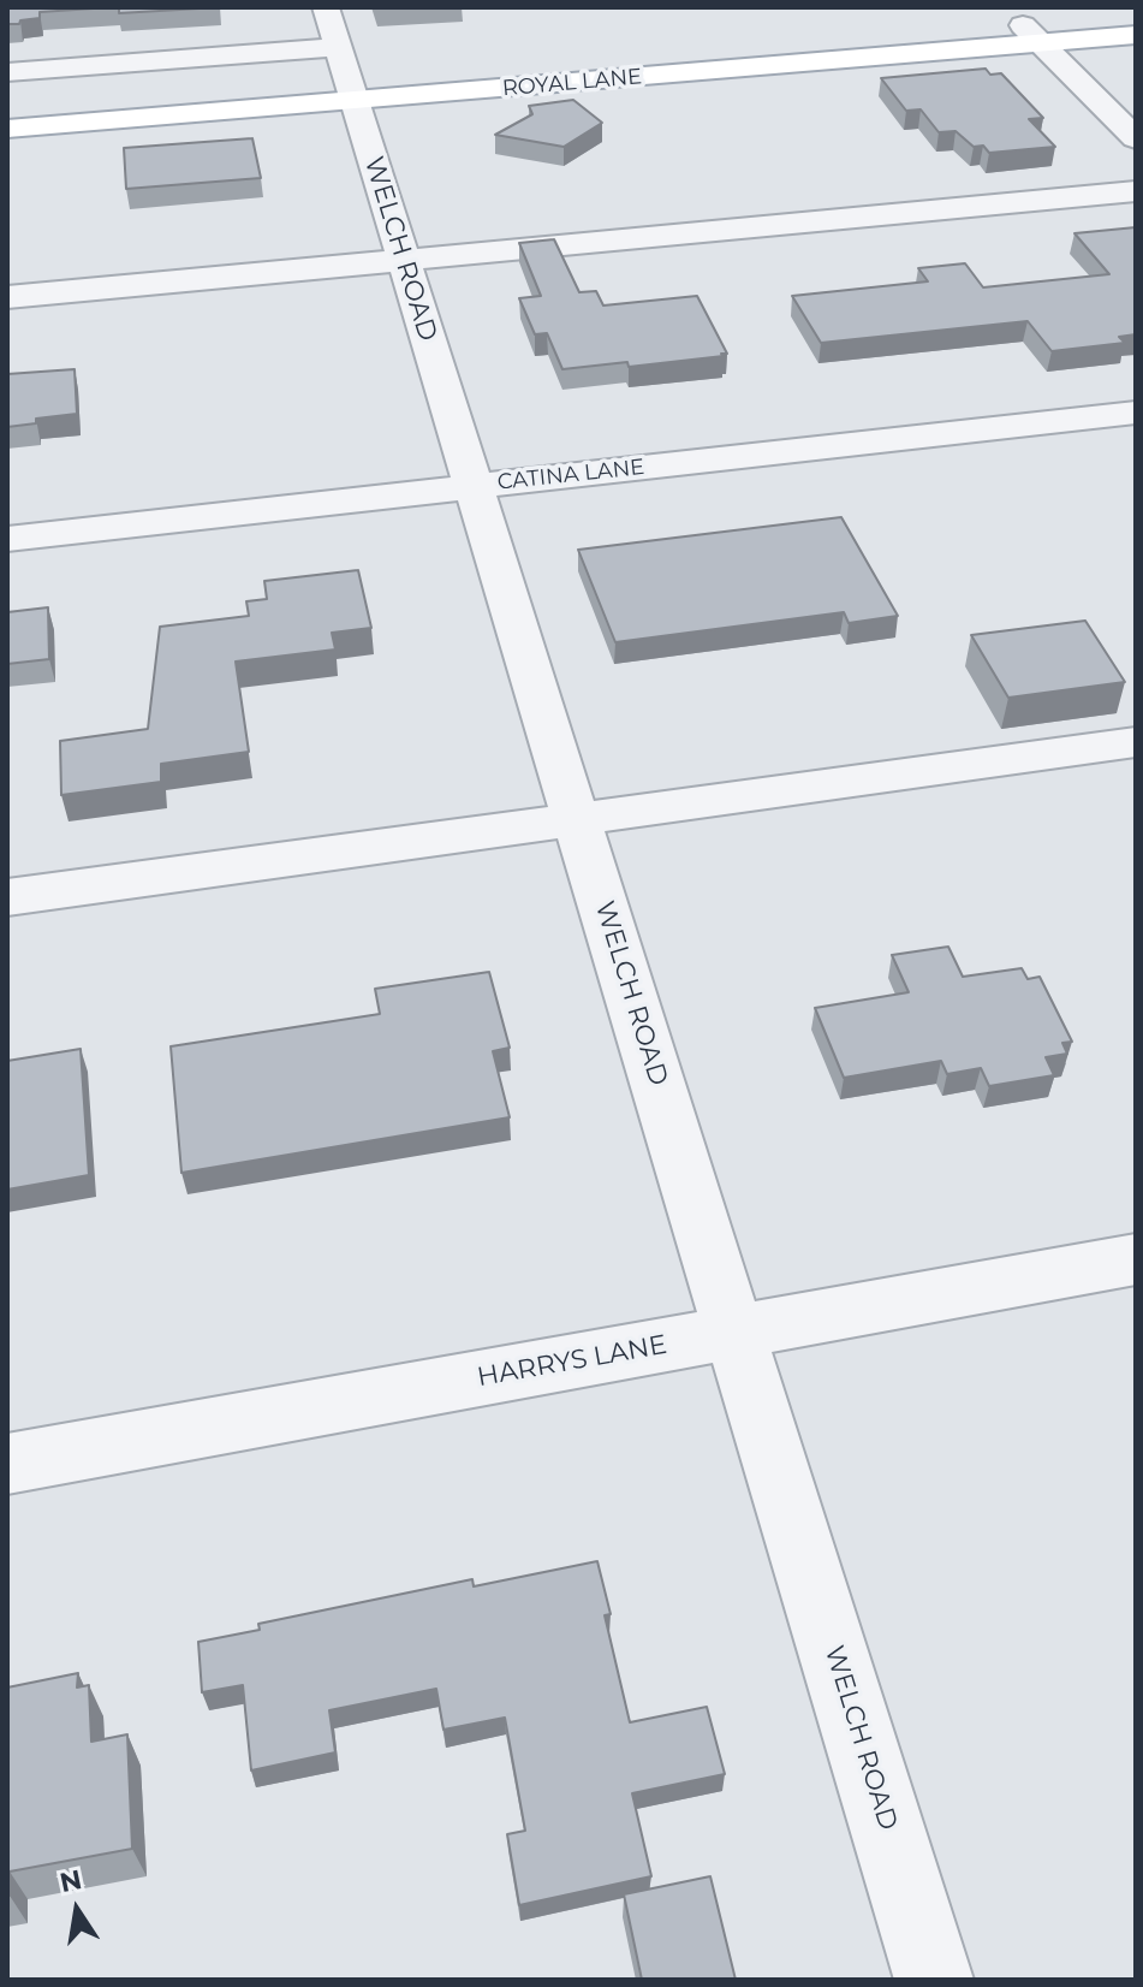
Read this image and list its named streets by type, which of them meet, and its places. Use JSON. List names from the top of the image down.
{
  "streets": {
    "main road": ["ROYAL LANE"],
    "street": ["WELCH ROAD", "CATINA LANE", "HARRYS LANE"]
  },
  "crossings": [
    ["ROYAL LANE", "WELCH ROAD"],
    ["WELCH ROAD", "CATINA LANE"],
    ["WELCH ROAD", "HARRYS LANE"]
  ],
  "north": "top"
}
